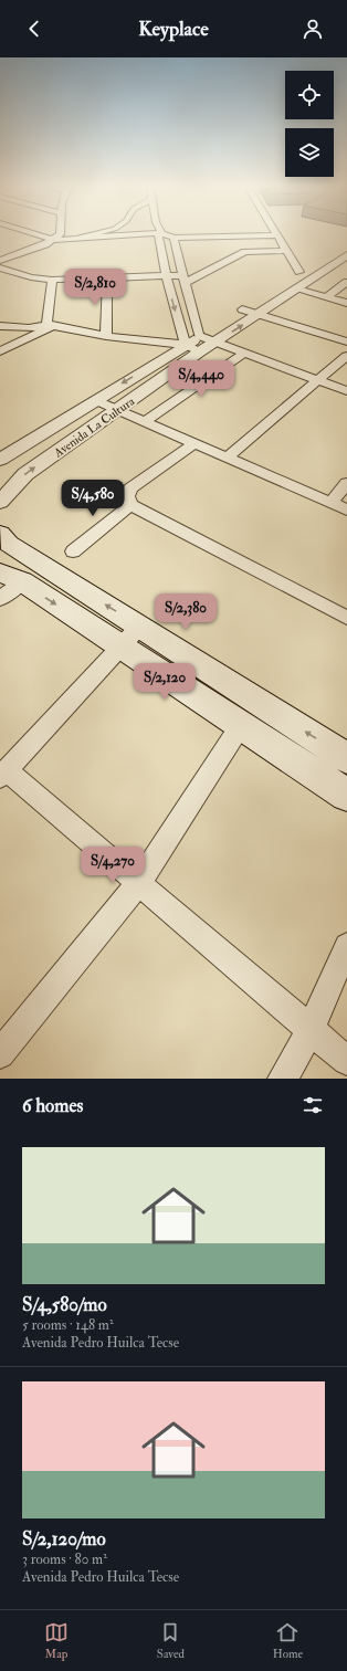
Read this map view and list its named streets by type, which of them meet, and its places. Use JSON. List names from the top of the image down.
{
  "streets": {
    "street": ["Avenida La Cultura"]
  },
  "page": {
    "header": "Keyplace",
    "price": [
      "S/2,810",
      "S/4,440",
      "S/4,580",
      "S/2,380",
      "S/2,120",
      "S/4,270"
    ],
    "heading": "6 homes",
    "list": [
      {
        "name": "S/4,580/mo",
        "note": "5 rooms · 148 m² · Avenida Pedro Huilca Tecse"
      },
      {
        "name": "S/2,120/mo",
        "note": "3 rooms · 80 m² · Avenida Pedro Huilca Tecse"
      }
    ],
    "tabs": ["Map", "Saved", "Home"]
  }
}
